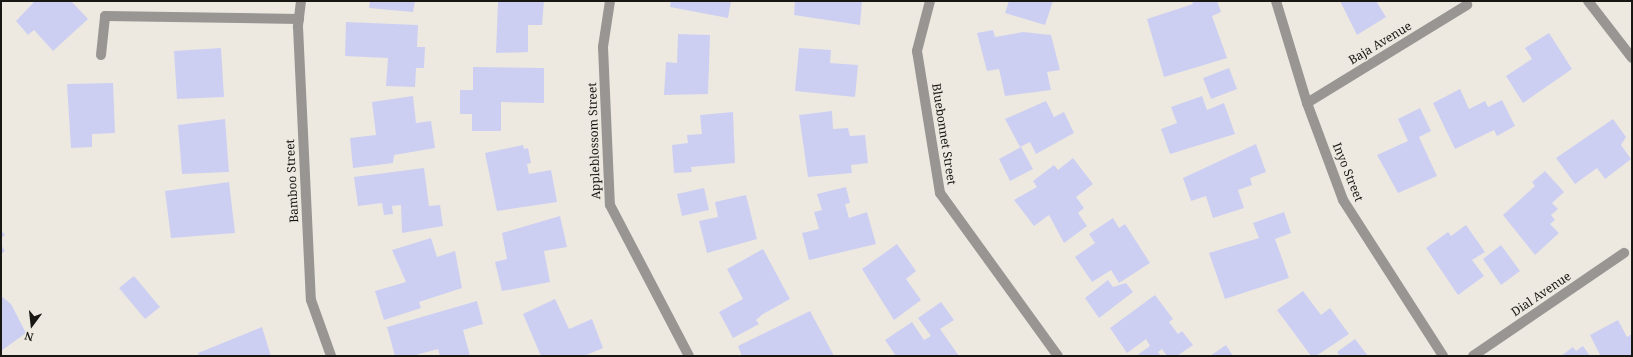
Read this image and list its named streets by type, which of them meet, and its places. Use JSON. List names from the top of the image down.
{
  "streets": {
    "street": [
      "Baja Avenue",
      "Bluebonnet Street",
      "Appleblossom Street",
      "Inyo Street",
      "Bamboo Street",
      "Dial Avenue"
    ]
  },
  "crossings": [
    ["Baja Avenue", "Inyo Street"]
  ],
  "north": "bottom"
}
